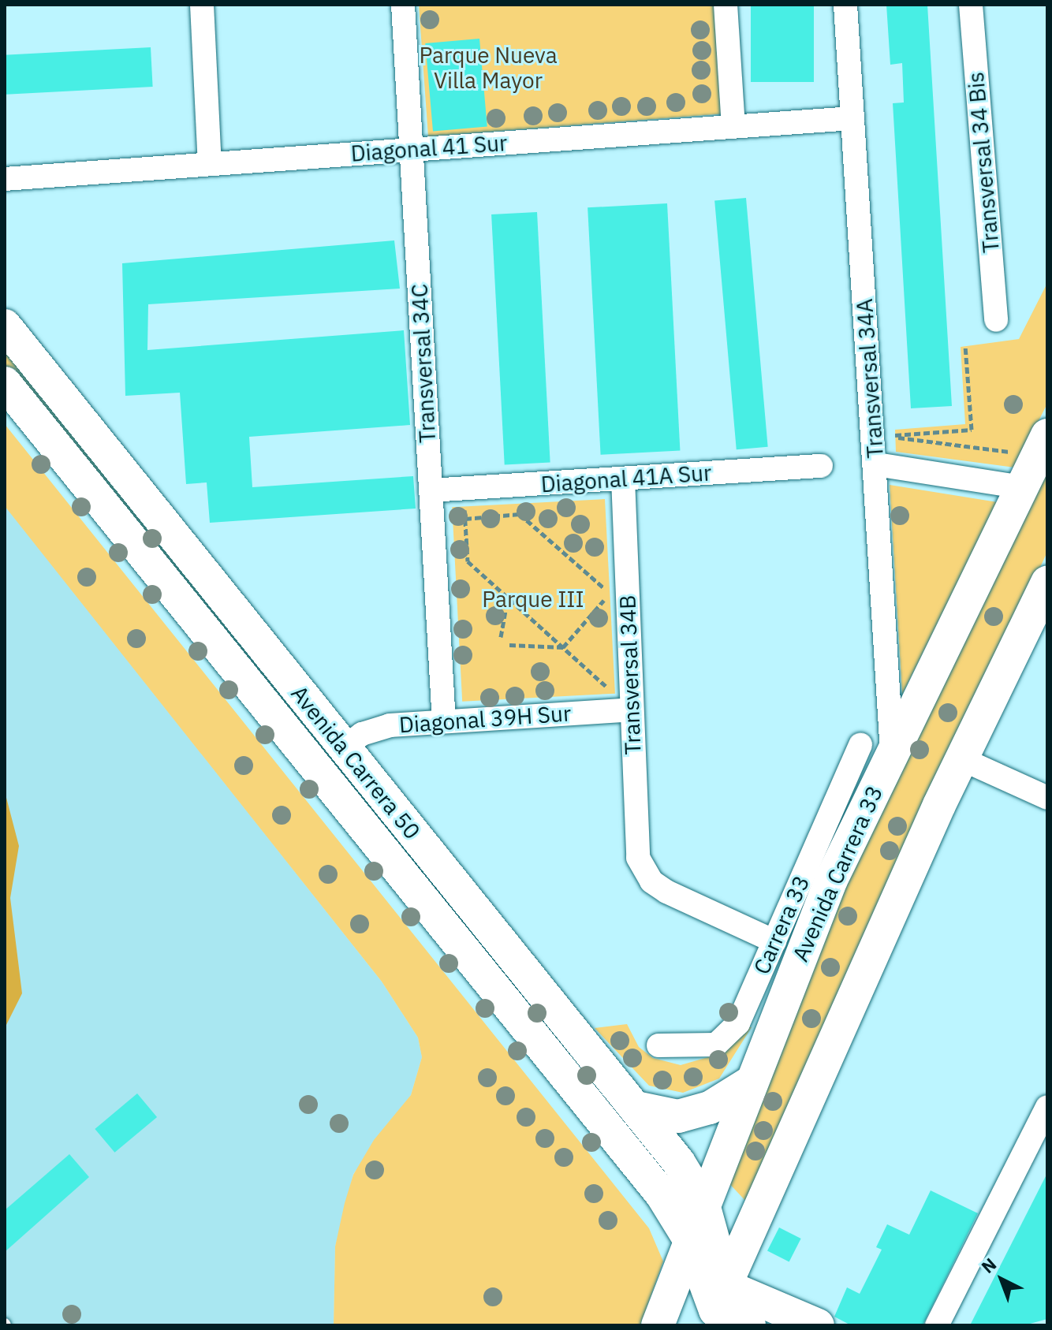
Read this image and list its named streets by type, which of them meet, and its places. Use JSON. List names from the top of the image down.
{
  "streets": {
    "main road": ["Avenida Carrera 50", "Avenida Carrera 33"],
    "street": [
      "Diagonal 41 Sur",
      "Transversal 34 Bis",
      "Transversal 34C",
      "Transversal 34A",
      "Diagonal 41A Sur",
      "Transversal 34B",
      "Diagonal 39H Sur",
      "Carrera 33"
    ]
  },
  "crossings": [
    ["Diagonal 41 Sur", "Transversal 34C"],
    ["Diagonal 41 Sur", "Transversal 34A"],
    ["Transversal 34C", "Diagonal 41A Sur"],
    ["Transversal 34C", "Diagonal 39H Sur"],
    ["Transversal 34A", "Avenida Carrera 33"],
    ["Diagonal 41A Sur", "Transversal 34B"],
    ["Transversal 34B", "Diagonal 39H Sur"],
    ["Transversal 34B", "Carrera 33"],
    ["Diagonal 39H Sur", "Avenida Carrera 50"],
    ["Avenida Carrera 50", "Avenida Carrera 33"]
  ],
  "parks": ["Parque Nueva Villa Mayor", "Parque III"],
  "north": "top left"
}
